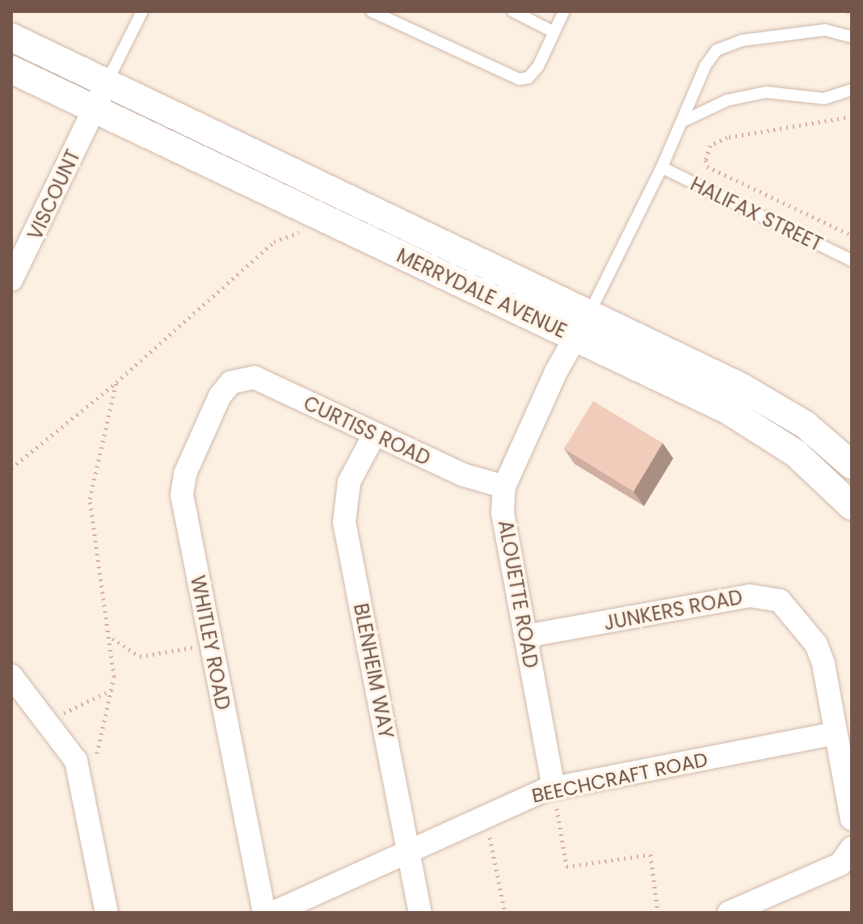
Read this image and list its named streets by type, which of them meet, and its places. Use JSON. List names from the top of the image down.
{
  "streets": {
    "street": [
      "VISCOUNT",
      "MERRYDALE AVENUE",
      "CURTISS ROAD",
      "ALOUETTE ROAD",
      "JUNKERS ROAD",
      "WHITLEY ROAD",
      "BLENHEIM WAY",
      "BEECHCRAFT ROAD"
    ],
    "lane": ["HALIFAX STREET"]
  },
  "crossings": [
    ["VISCOUNT", "MERRYDALE AVENUE"],
    ["MERRYDALE AVENUE", "ALOUETTE ROAD"],
    ["CURTISS ROAD", "ALOUETTE ROAD"],
    ["CURTISS ROAD", "WHITLEY ROAD"],
    ["CURTISS ROAD", "BLENHEIM WAY"],
    ["ALOUETTE ROAD", "JUNKERS ROAD"],
    ["ALOUETTE ROAD", "BEECHCRAFT ROAD"],
    ["JUNKERS ROAD", "BEECHCRAFT ROAD"],
    ["BLENHEIM WAY", "BEECHCRAFT ROAD"]
  ]
}
